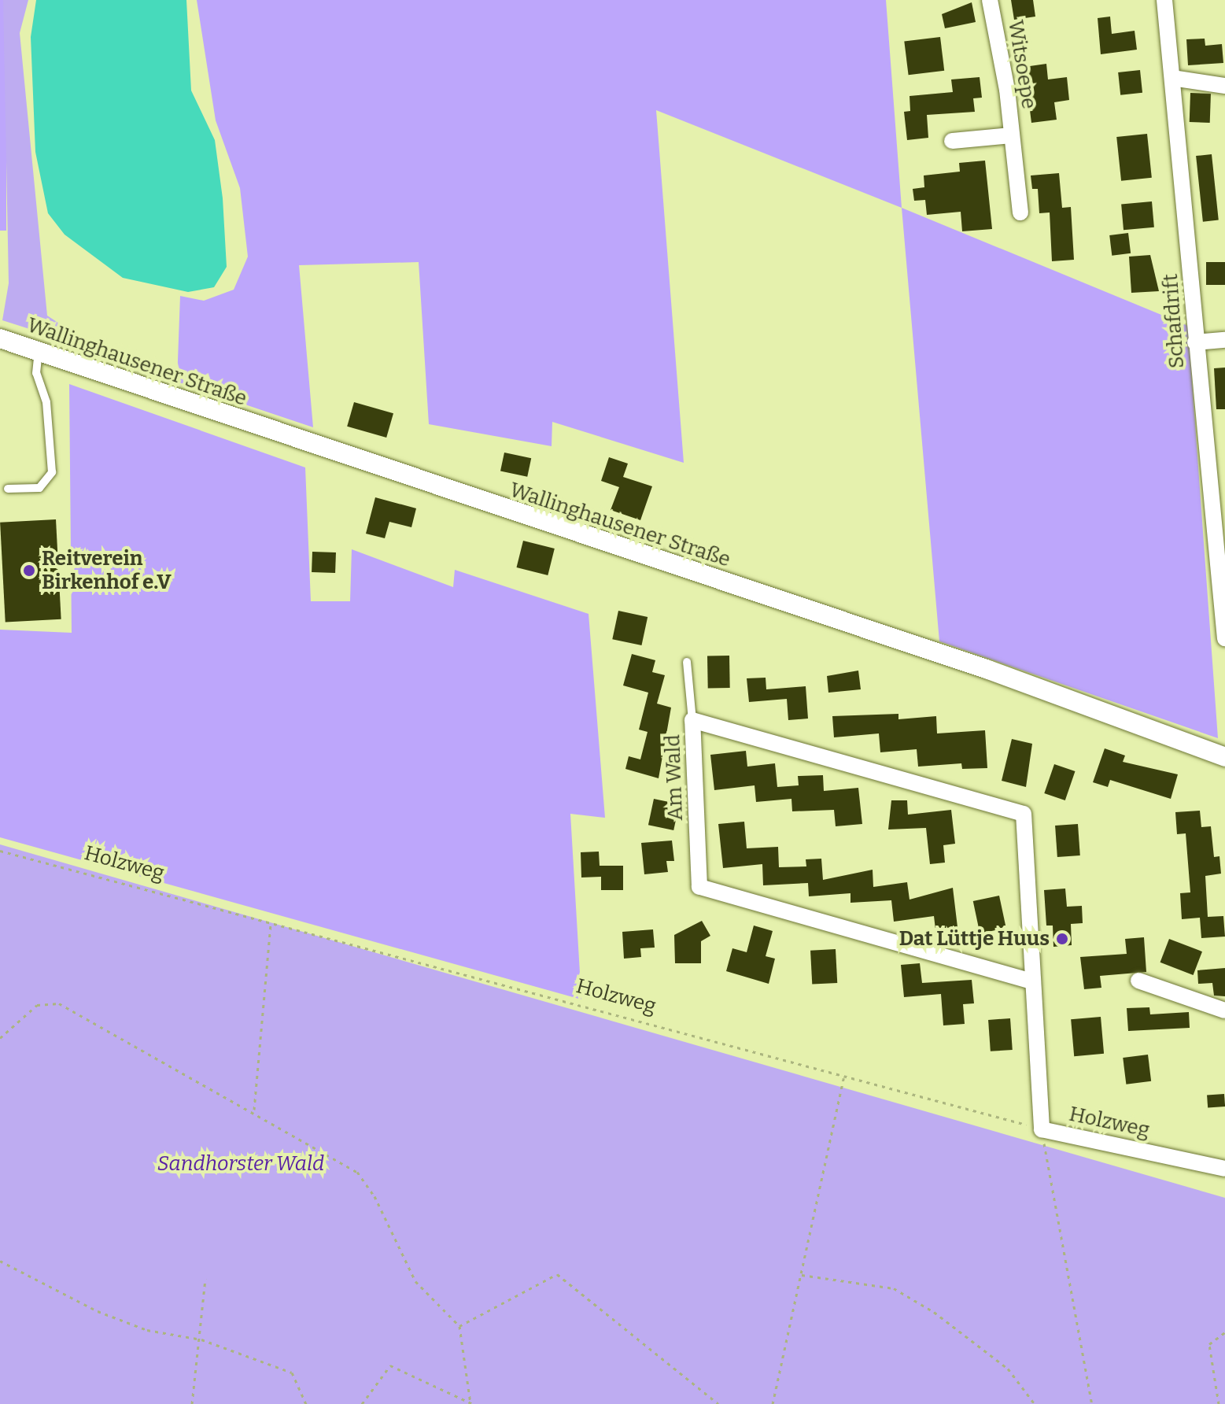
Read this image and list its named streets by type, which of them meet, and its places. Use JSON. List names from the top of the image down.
{
  "streets": {
    "street": [
      "Witsoepe",
      "Schafdrift",
      "Wallinghausener Straße",
      "Am Wald",
      "Holzweg"
    ]
  },
  "crossings": [
    ["Am Wald", "Holzweg"]
  ],
  "parks": ["Sandhorster Wald"],
  "places": ["Reitverein Birkenhof e.V", "Dat Lüttje Huus"]
}
